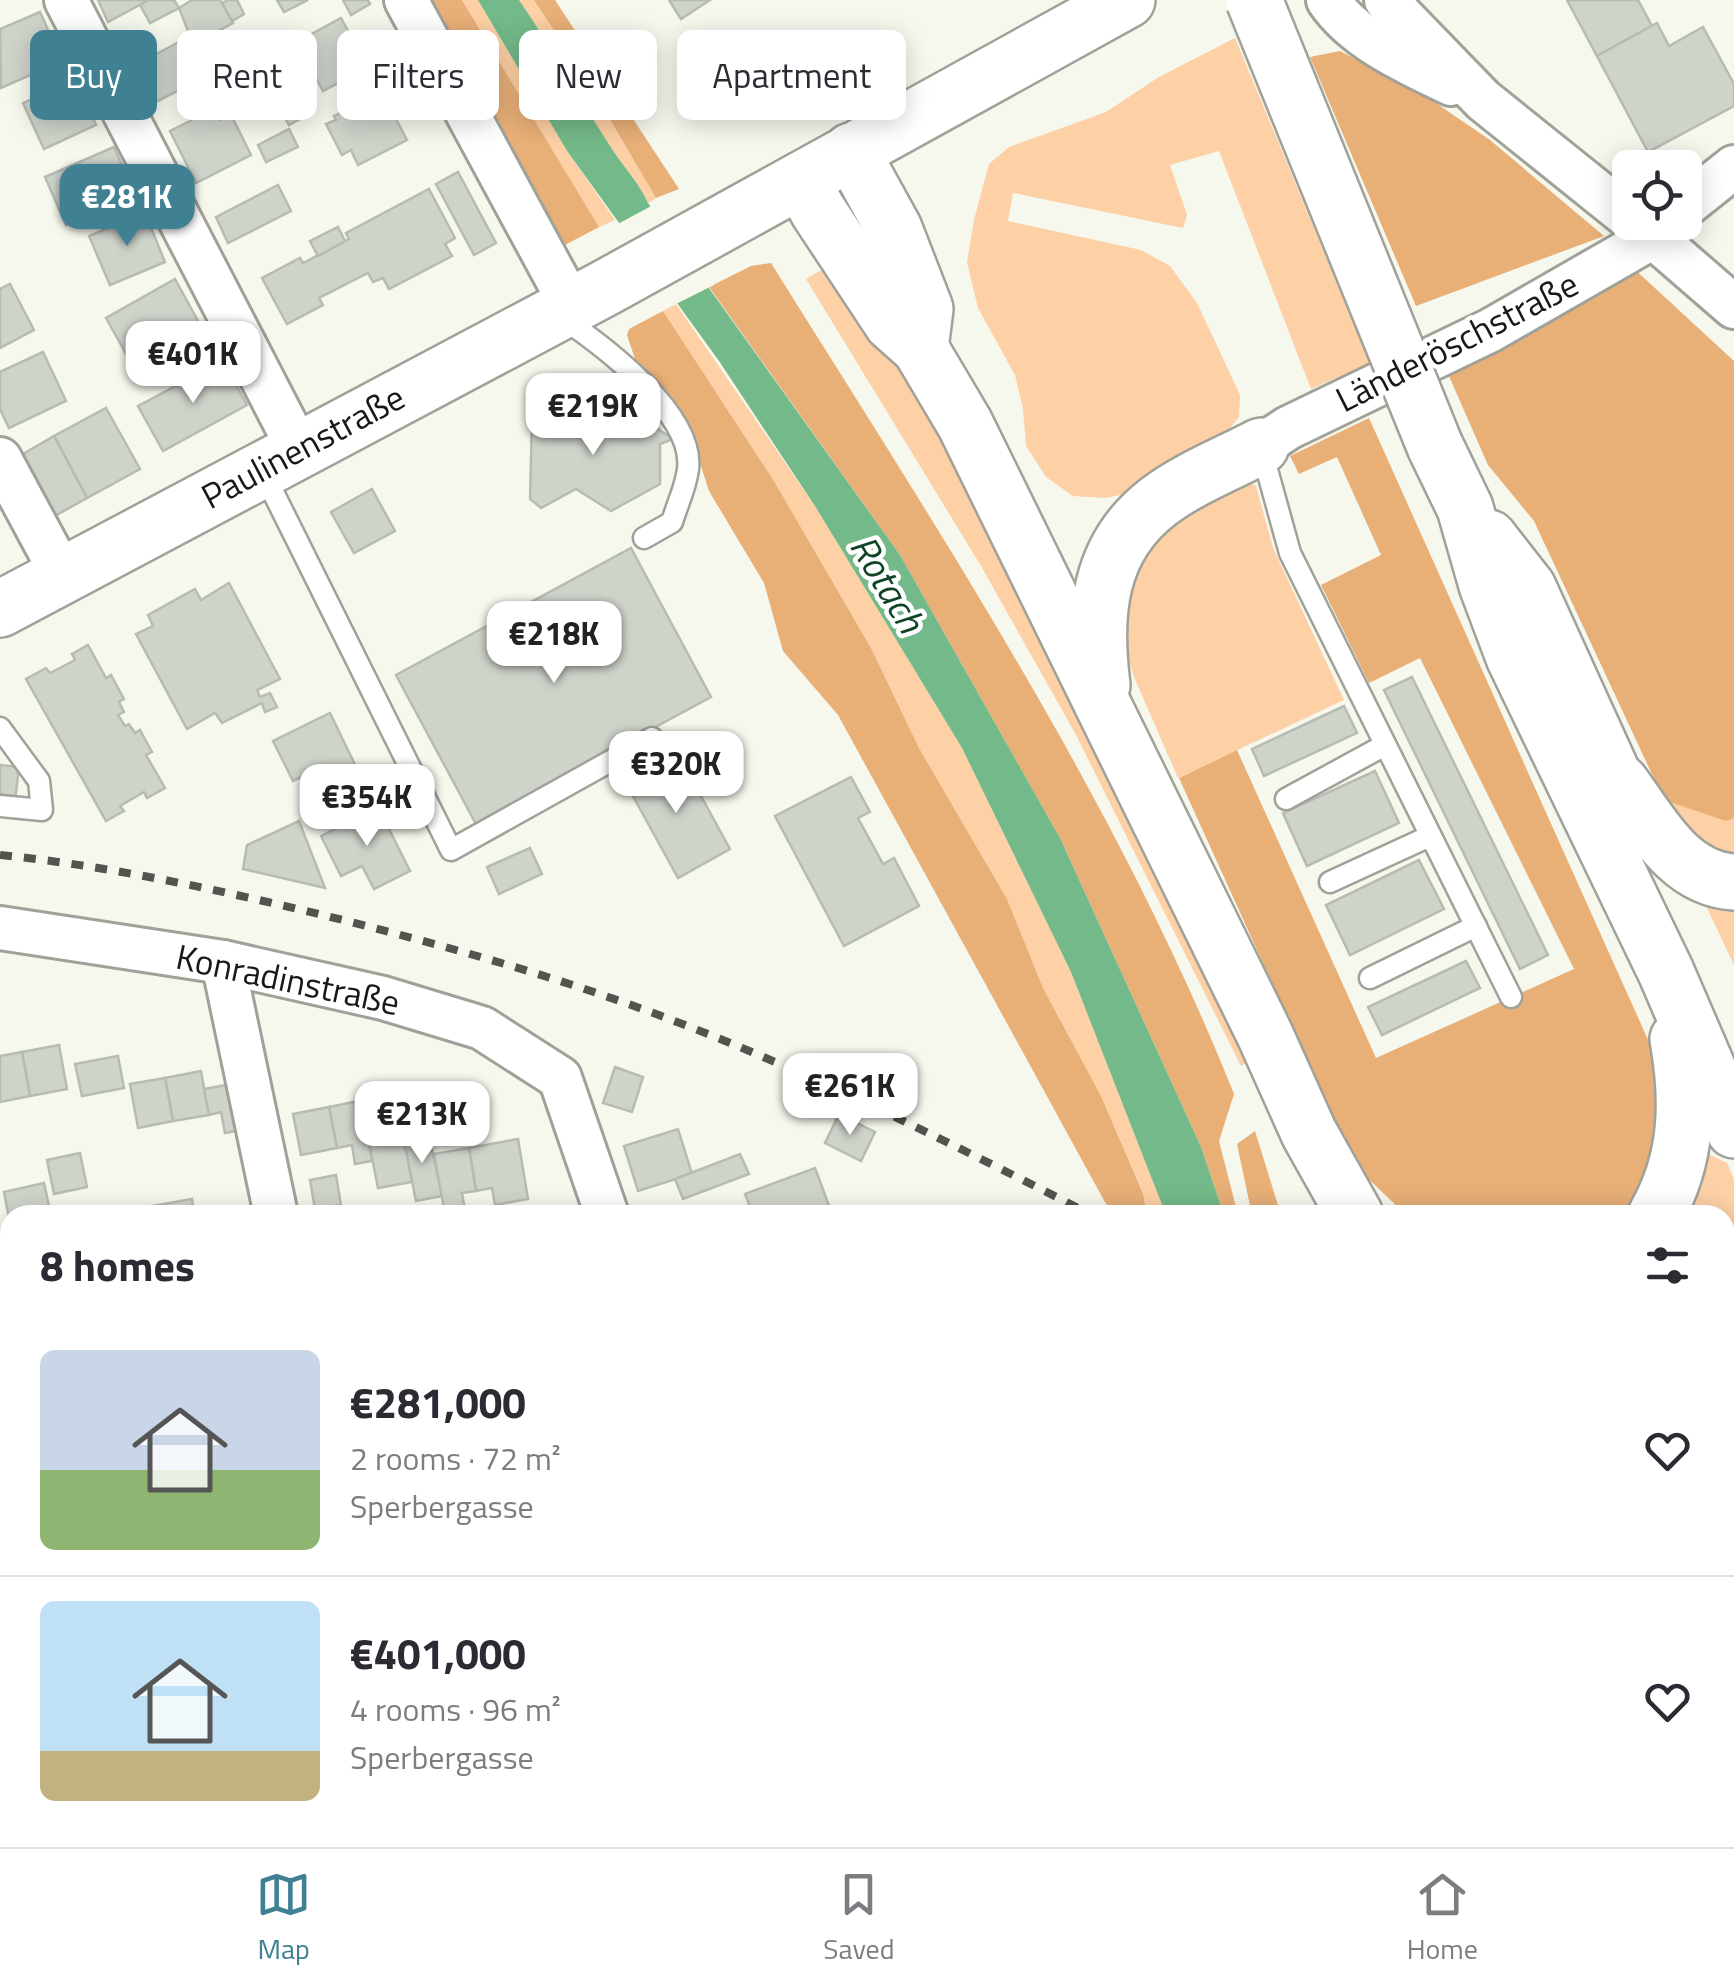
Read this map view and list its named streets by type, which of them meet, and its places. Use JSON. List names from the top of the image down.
{
  "streets": {
    "main road": ["Paulinenstraße"],
    "street": ["Länderöschstraße", "Konradinstraße"]
  },
  "water": ["Rotach"],
  "page": {
    "chip": [
      "Buy",
      "Rent",
      "Filters",
      "New",
      "Apartment"
    ],
    "price": [
      "€281K",
      "€401K",
      "€219K",
      "€218K",
      "€320K",
      "€354K",
      "€261K",
      "€213K"
    ],
    "heading": "8 homes",
    "list": [
      {
        "name": "€281,000",
        "note": "2 rooms · 72 m² · Sperbergasse"
      },
      {
        "name": "€401,000",
        "note": "4 rooms · 96 m² · Sperbergasse"
      }
    ],
    "tabs": ["Map", "Saved", "Home"]
  }
}
